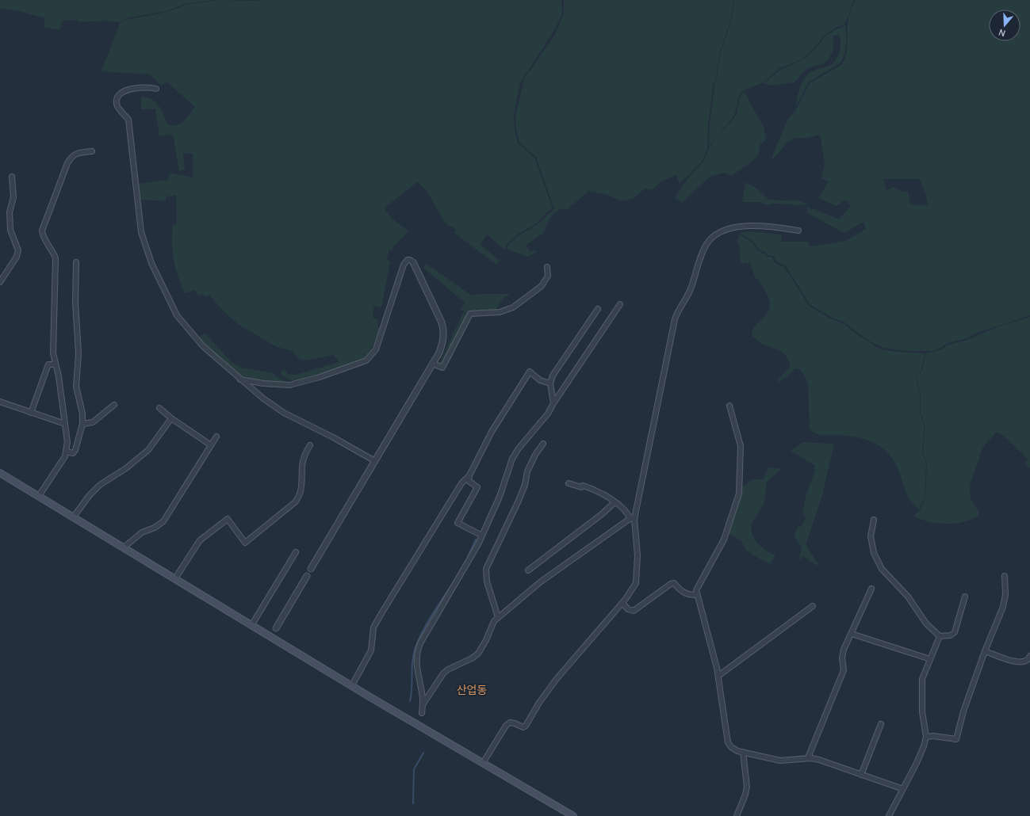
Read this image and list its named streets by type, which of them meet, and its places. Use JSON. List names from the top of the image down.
{
  "districts": ["산업동"],
  "north": "bottom"
}
